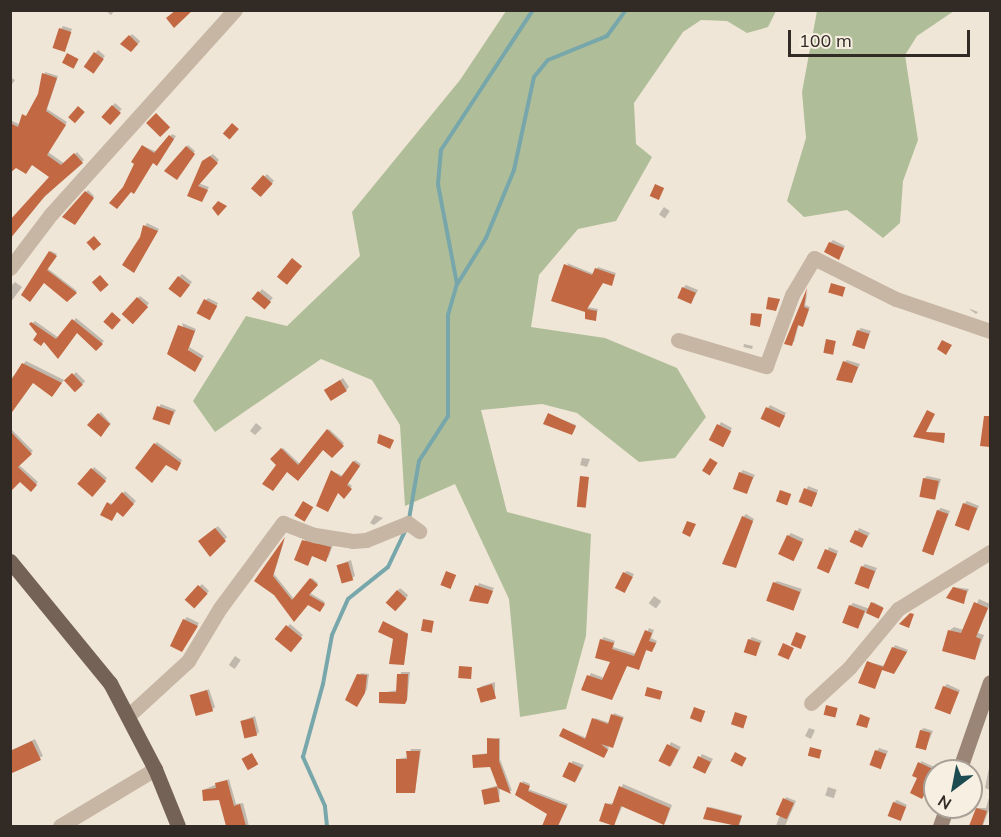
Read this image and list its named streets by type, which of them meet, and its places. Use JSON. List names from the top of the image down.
{
  "scale_bar": "100 m",
  "north": "bottom left"
}
